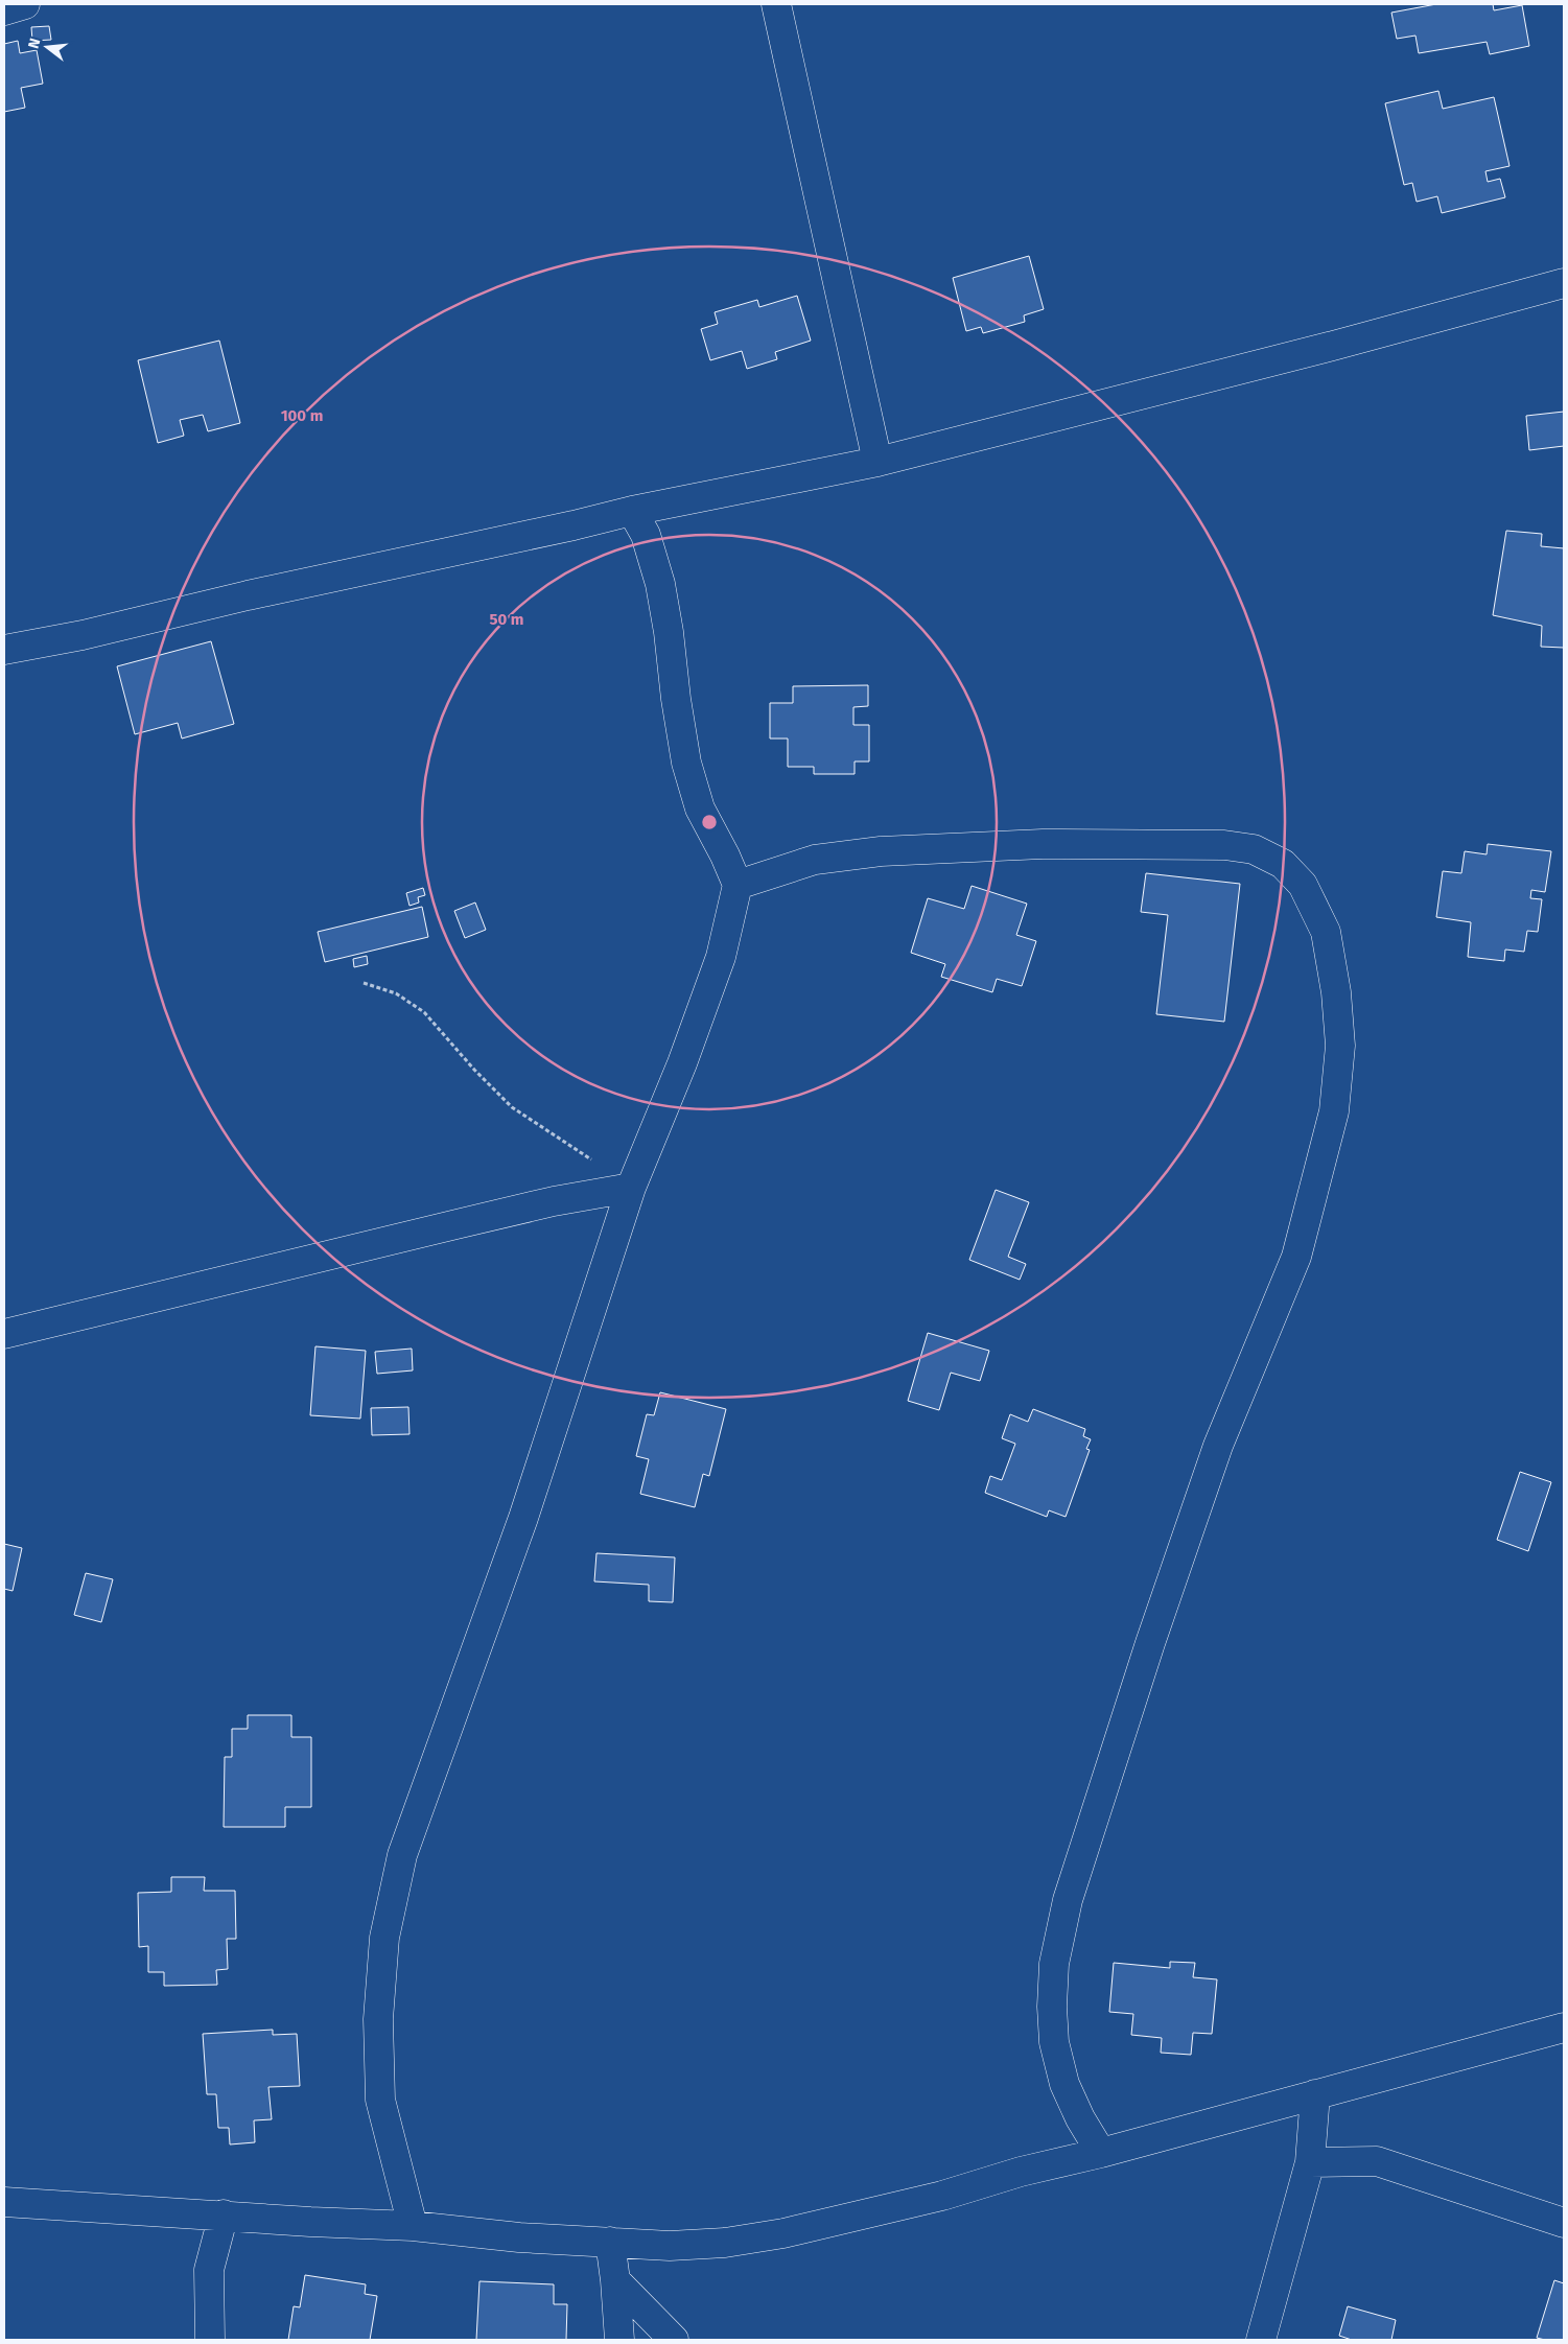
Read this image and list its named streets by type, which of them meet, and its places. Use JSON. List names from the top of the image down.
{
  "north": "left",
  "rings": ["100 m", "50 m"]
}
